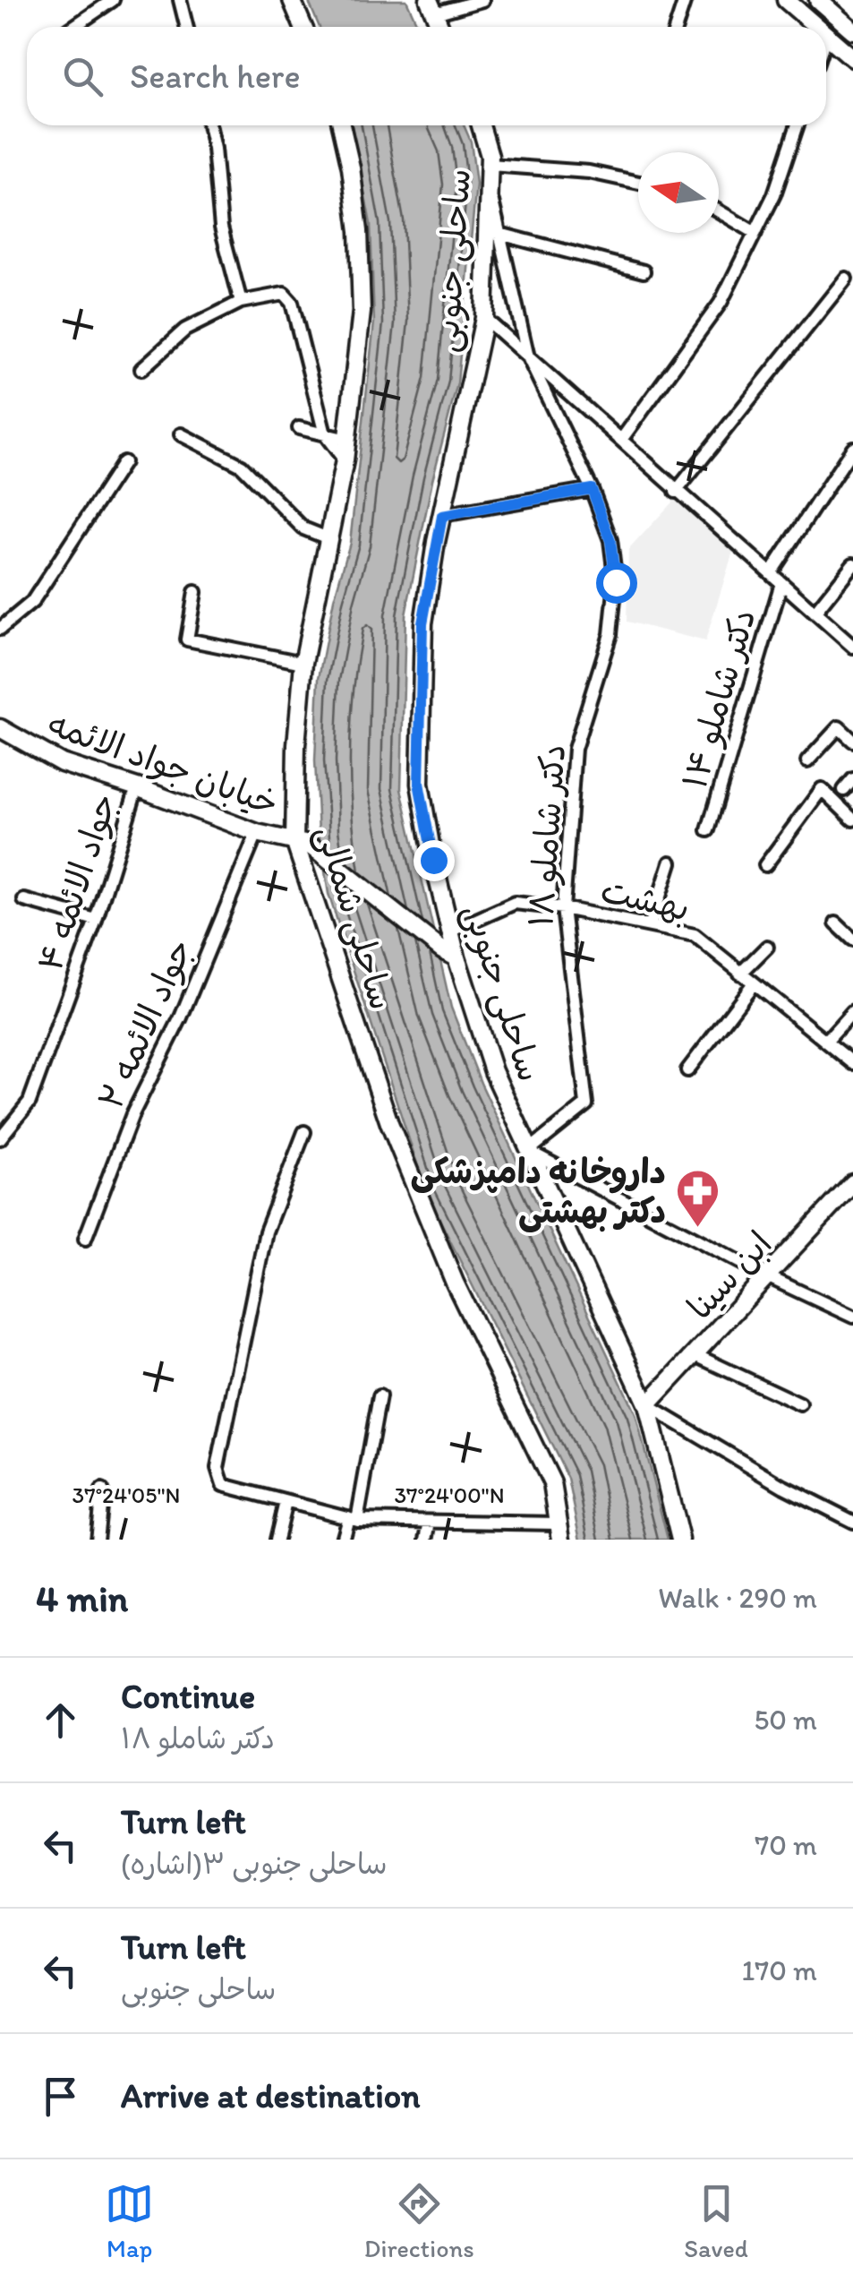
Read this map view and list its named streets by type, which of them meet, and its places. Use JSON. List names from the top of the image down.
{
  "streets": {
    "street": [
      "ساحلی جنوبی",
      "دکتر شاملو ۱۴",
      "خیابان جواد الائمه",
      "دکتر شاملو ۱۸",
      "جواد الائمه ۴",
      "بهشت",
      "ساحلی شمالی",
      "جواد الائمه ۲",
      "ابن سینا"
    ]
  },
  "crossings": [
    ["ساحلی جنوبی", "دکتر شاملو ۱۸"],
    ["ساحلی جنوبی", "بهشت"],
    ["ساحلی جنوبی", "ابن سینا"],
    ["خیابان جواد الائمه", "جواد الائمه ۴"],
    ["خیابان جواد الائمه", "ساحلی شمالی"],
    ["خیابان جواد الائمه", "جواد الائمه ۲"],
    ["دکتر شاملو ۱۸", "بهشت"]
  ],
  "places": {
    "pharmacy": ["داروخانه دامپزشکی دکتر بهشتی"]
  },
  "north": "left",
  "page": {
    "search": "Search here",
    "heading": ["4 min", "Walk · 290 m"],
    "list": [
      ["Continue", "دکتر شاملو ۱۸", "50 m"],
      ["Turn left", "ساحلی جنوبی ۳(اشاره)", "70 m"],
      ["Turn left", "ساحلی جنوبی", "170 m"],
      "Arrive at destination"
    ],
    "nav": ["Map", "Directions", "Saved"]
  },
  "coordinates": ["37°24'05\"N", "37°24'00\"N"]
}
